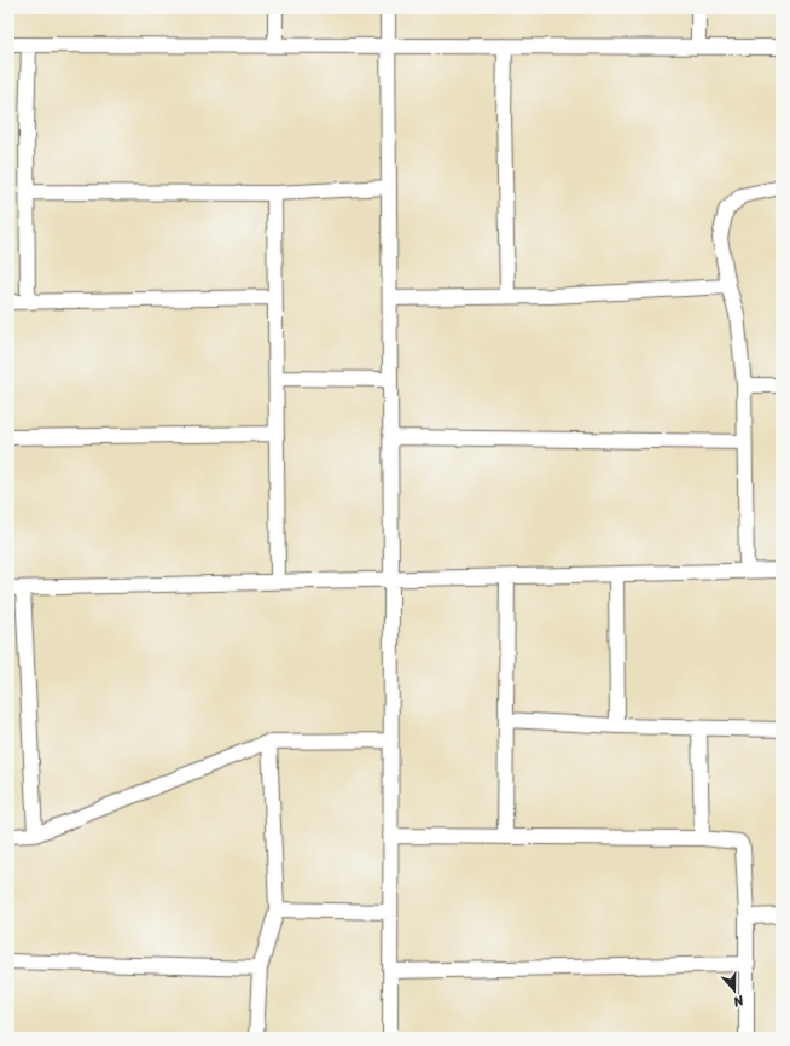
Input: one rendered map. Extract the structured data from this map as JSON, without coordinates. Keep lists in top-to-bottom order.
{
  "north": "bottom"
}
